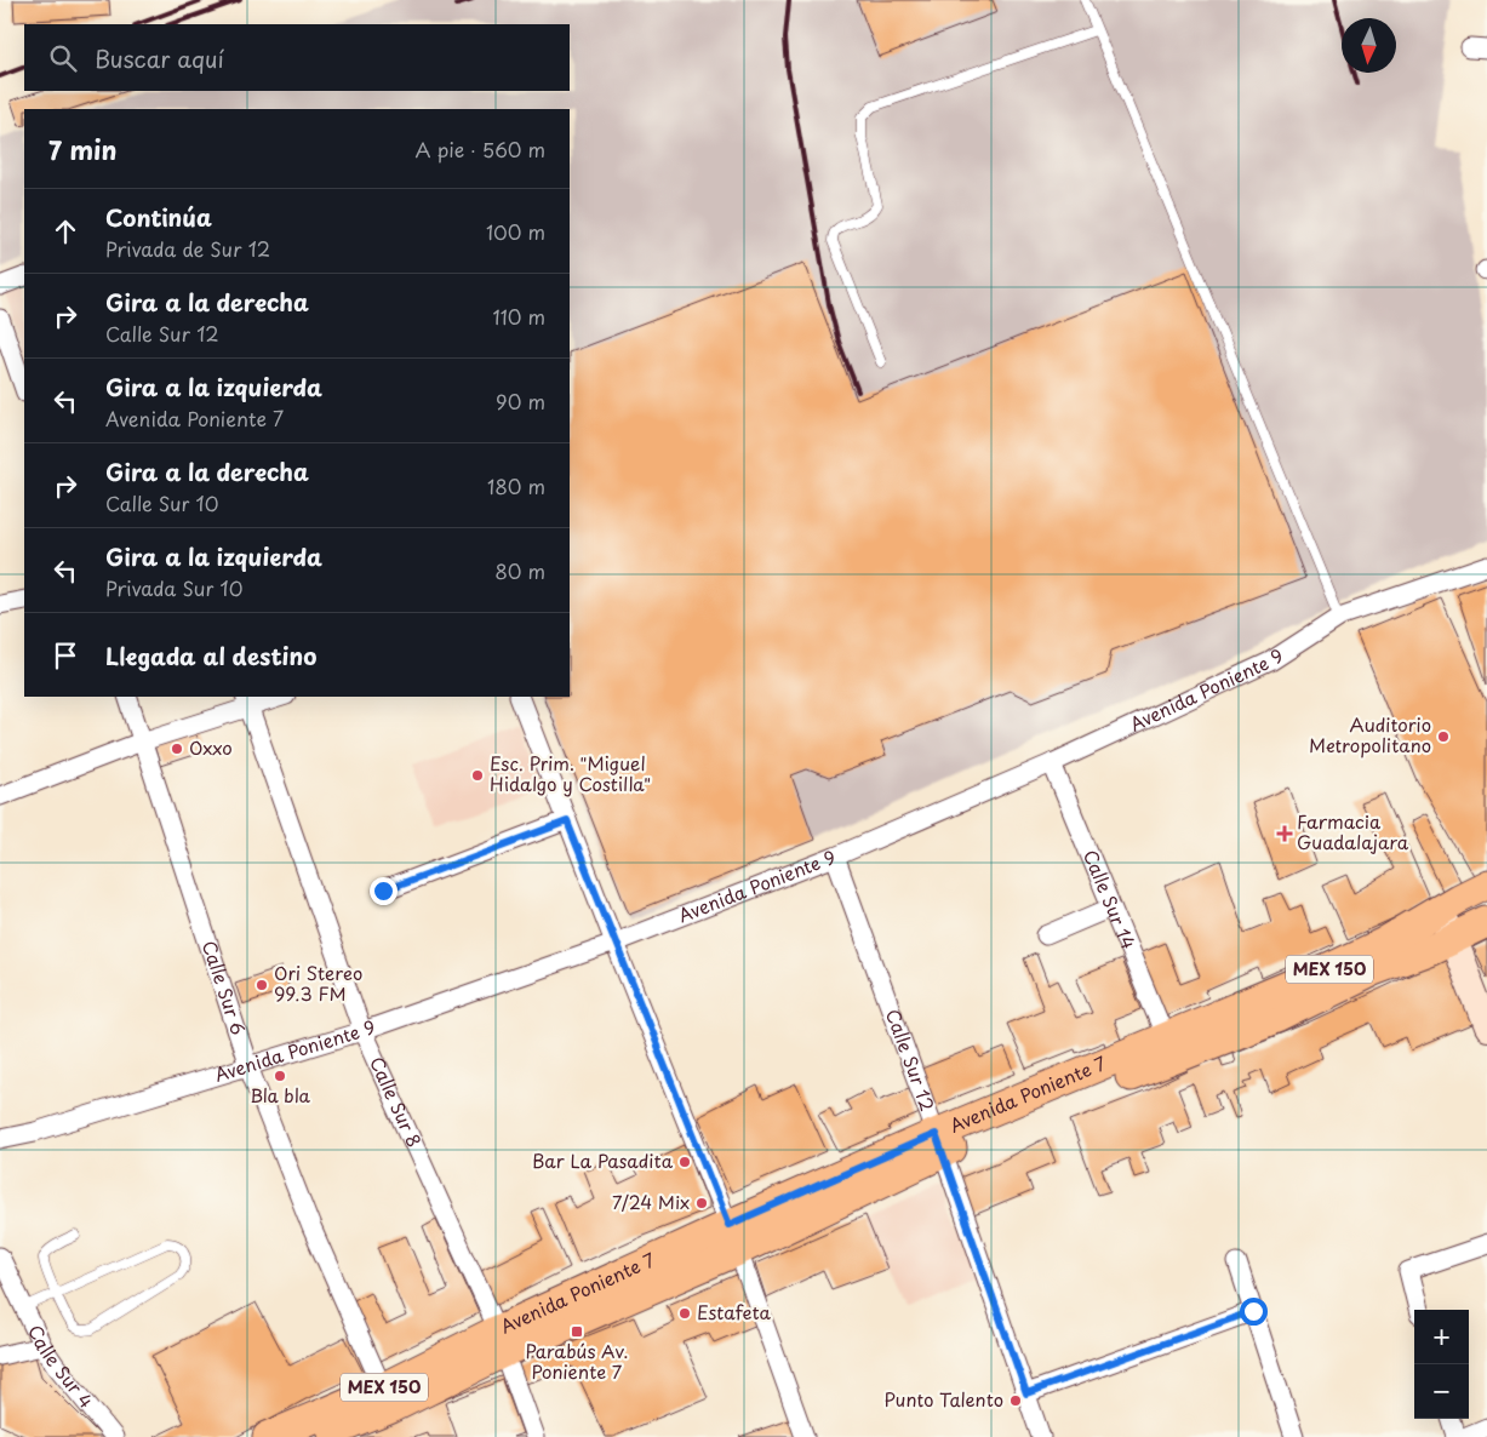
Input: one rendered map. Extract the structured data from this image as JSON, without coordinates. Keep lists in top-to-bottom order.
{
  "streets": {
    "main road": ["MEX 150", "Avenida Poniente 7"],
    "street": [
      "Avenida Poniente 9",
      "Calle Sur 14",
      "Calle Sur 6",
      "Calle Sur 12",
      "Calle Sur 8",
      "Calle Sur 4"
    ]
  },
  "crossings": [
    ["Avenida Poniente 9", "Calle Sur 14"],
    ["Avenida Poniente 9", "Calle Sur 6"],
    ["Avenida Poniente 9", "Calle Sur 12"],
    ["Avenida Poniente 9", "Calle Sur 8"],
    ["Calle Sur 14", "Avenida Poniente 7"],
    ["Calle Sur 6", "Avenida Poniente 7"],
    ["Calle Sur 12", "Avenida Poniente 7"],
    ["Avenida Poniente 7", "Calle Sur 8"]
  ],
  "places": {
    "other": [
      "Auditorio Metropolitano",
      "Oxxo",
      "Esc. Prim. \"Miguel Hidalgo y Costilla\"",
      "Ori Stereo 99.3 FM",
      "Bla bla",
      "Bar La Pasadita",
      "7/24 Mix",
      "Estafeta",
      "Punto Talento"
    ],
    "health": ["Farmacia Guadalajara"],
    "transit": ["Parabús Av. Poniente 7"]
  },
  "north": "bottom",
  "page": {
    "search": "Buscar aquí",
    "heading": ["7 min", "A pie · 560 m"],
    "list": [
      ["Continúa", "Privada de Sur 12", "100 m"],
      ["Gira a la derecha", "Calle Sur 12", "110 m"],
      ["Gira a la izquierda", "Avenida Poniente 7", "90 m"],
      ["Gira a la derecha", "Calle Sur 10", "180 m"],
      ["Gira a la izquierda", "Privada Sur 10", "80 m"],
      "Llegada al destino"
    ],
    "map_buttons": ["+", "−"]
  }
}
